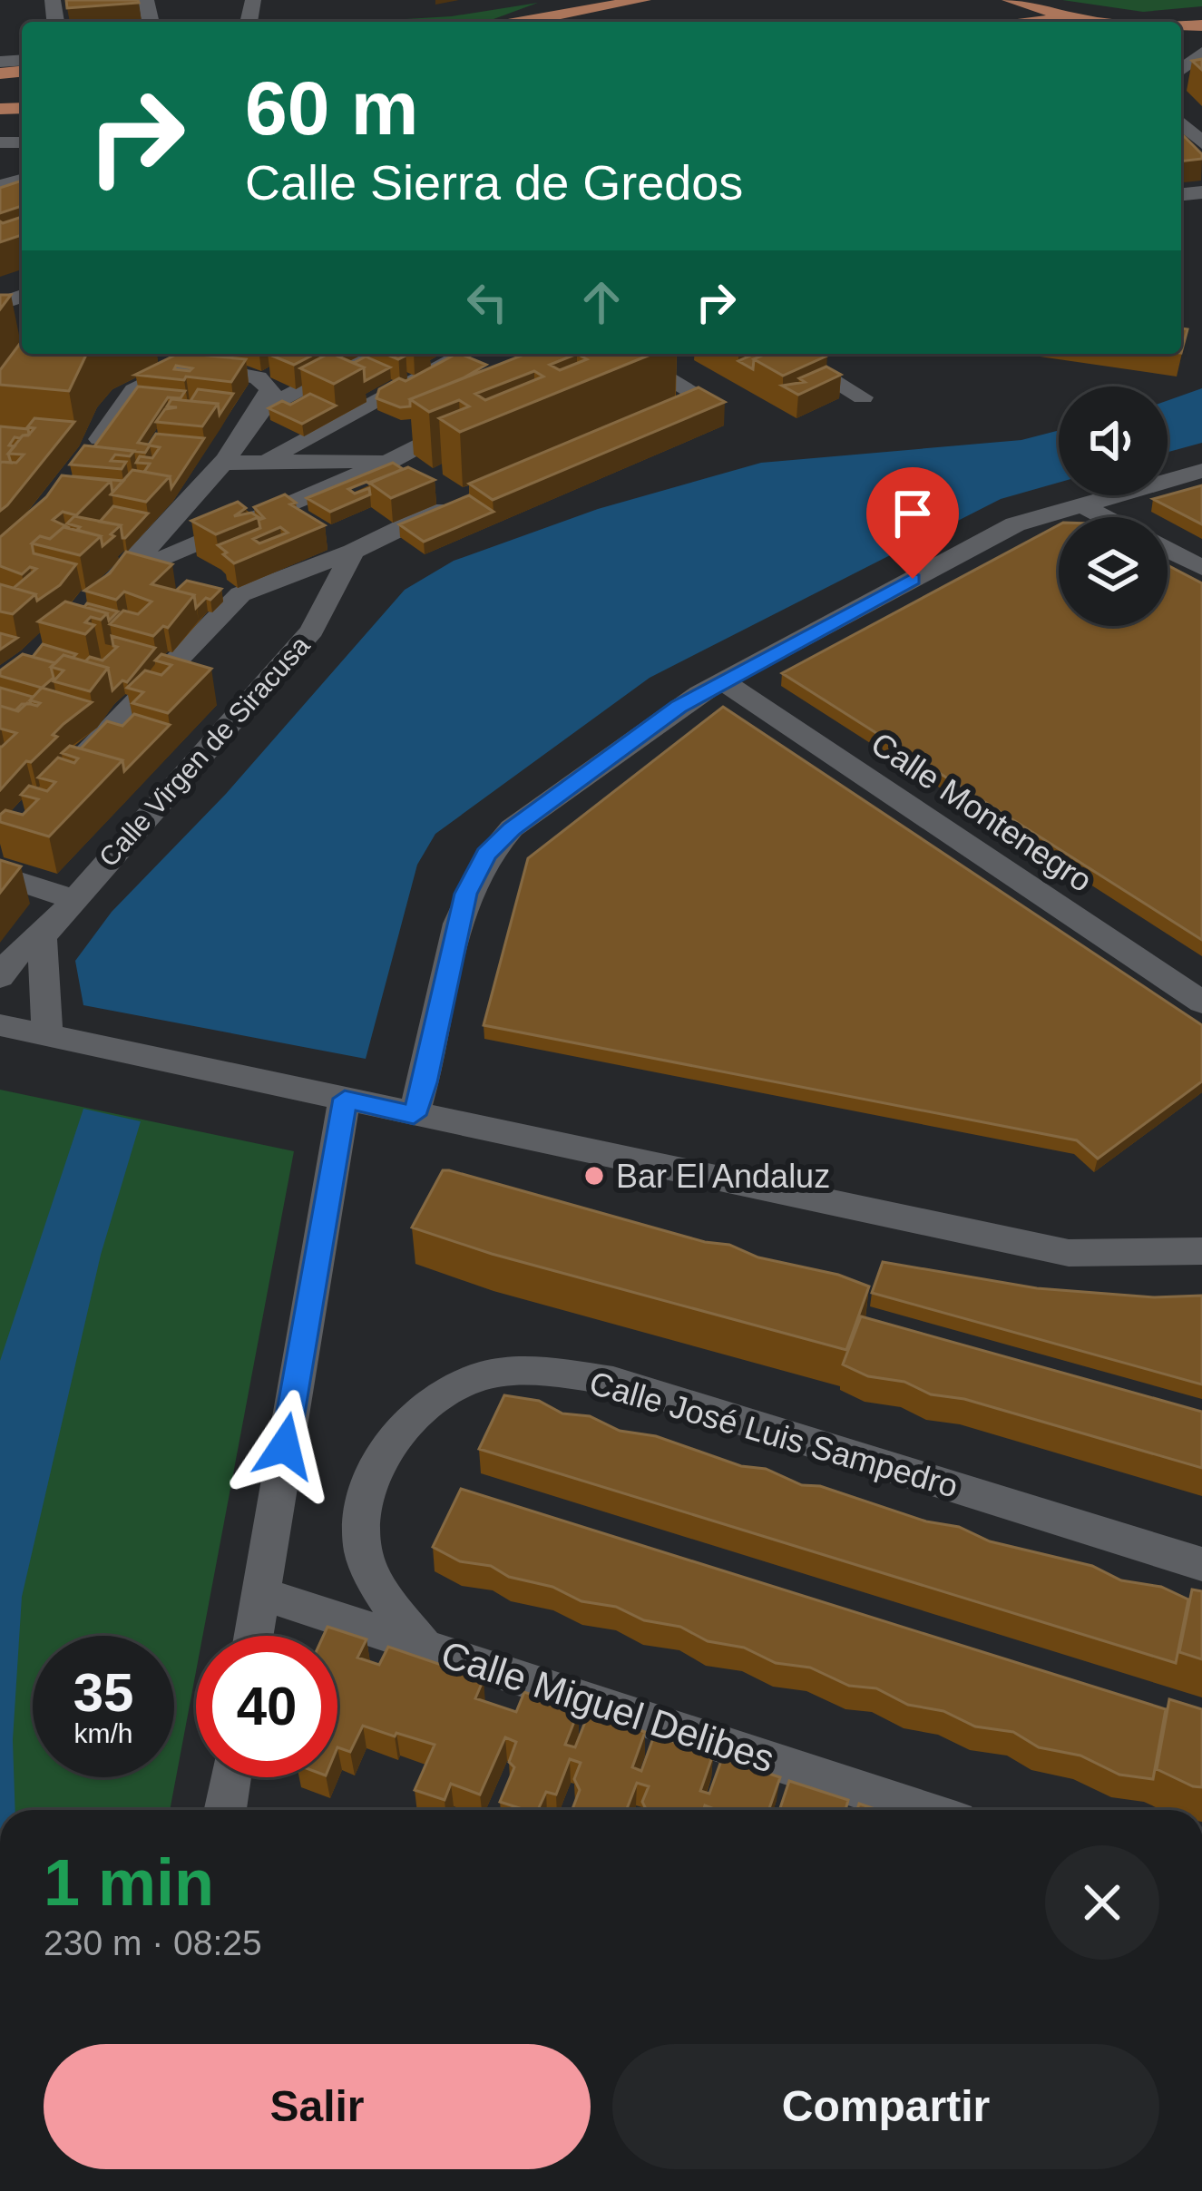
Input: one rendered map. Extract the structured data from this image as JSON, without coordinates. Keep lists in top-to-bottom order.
{
  "streets": {
    "street": [
      "Calle Virgen de Siracusa",
      "Calle Montenegro",
      "Calle José Luis Sampedro",
      "Calle Miguel Delibes"
    ]
  },
  "crossings": [
    ["Calle José Luis Sampedro", "Calle Miguel Delibes"]
  ],
  "places": ["Bar El Andaluz"],
  "page": {
    "turn": ["60 m", "Calle Sierra de Gredos"],
    "speed": "35 km/h",
    "limit": "40",
    "heading": ["1 min", "230 m · 08:25"],
    "buttons": ["Salir", "Compartir"]
  }
}
